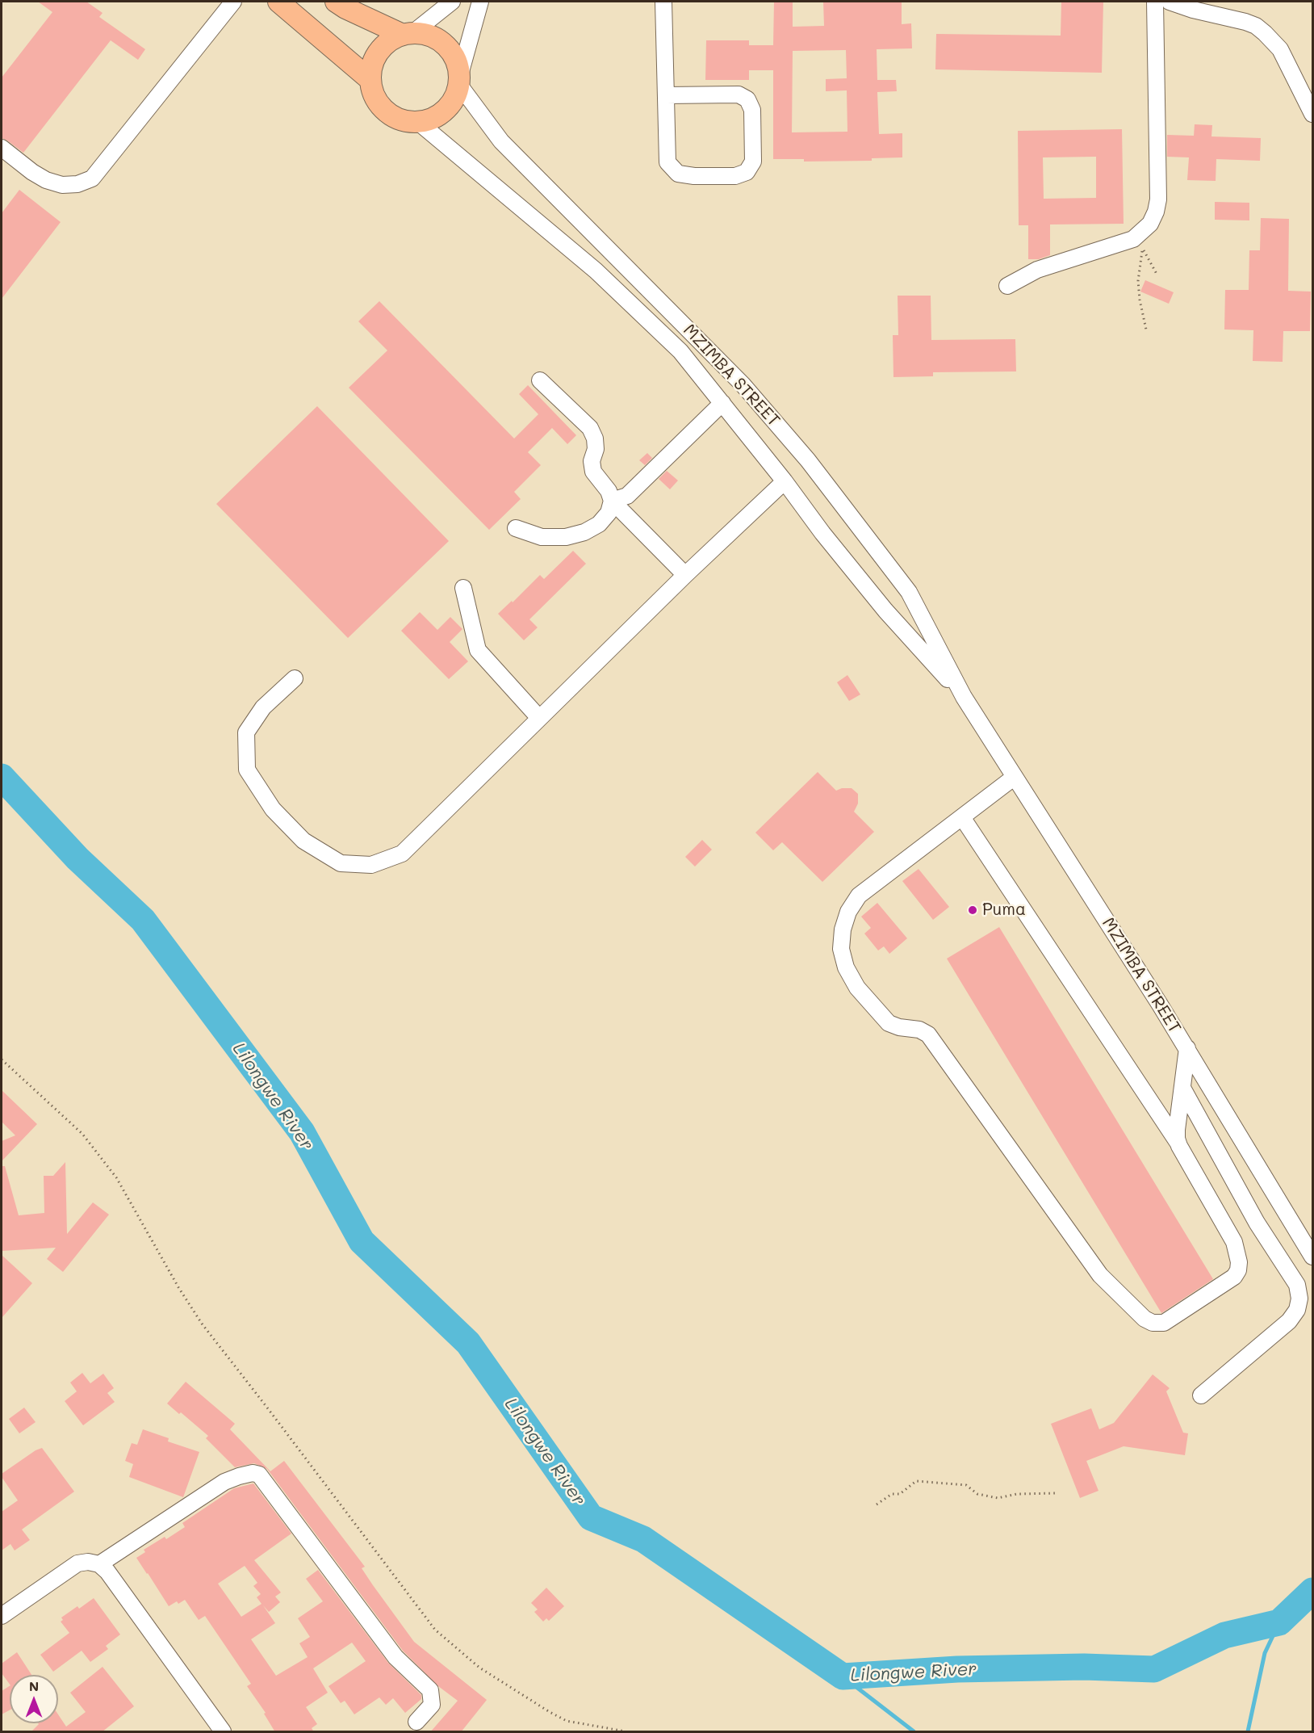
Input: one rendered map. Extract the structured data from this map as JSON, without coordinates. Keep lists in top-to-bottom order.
{
  "streets": {
    "street": ["MZIMBA STREET"]
  },
  "water": ["Lilongwe River"],
  "places": ["Puma"],
  "north": "top"
}
